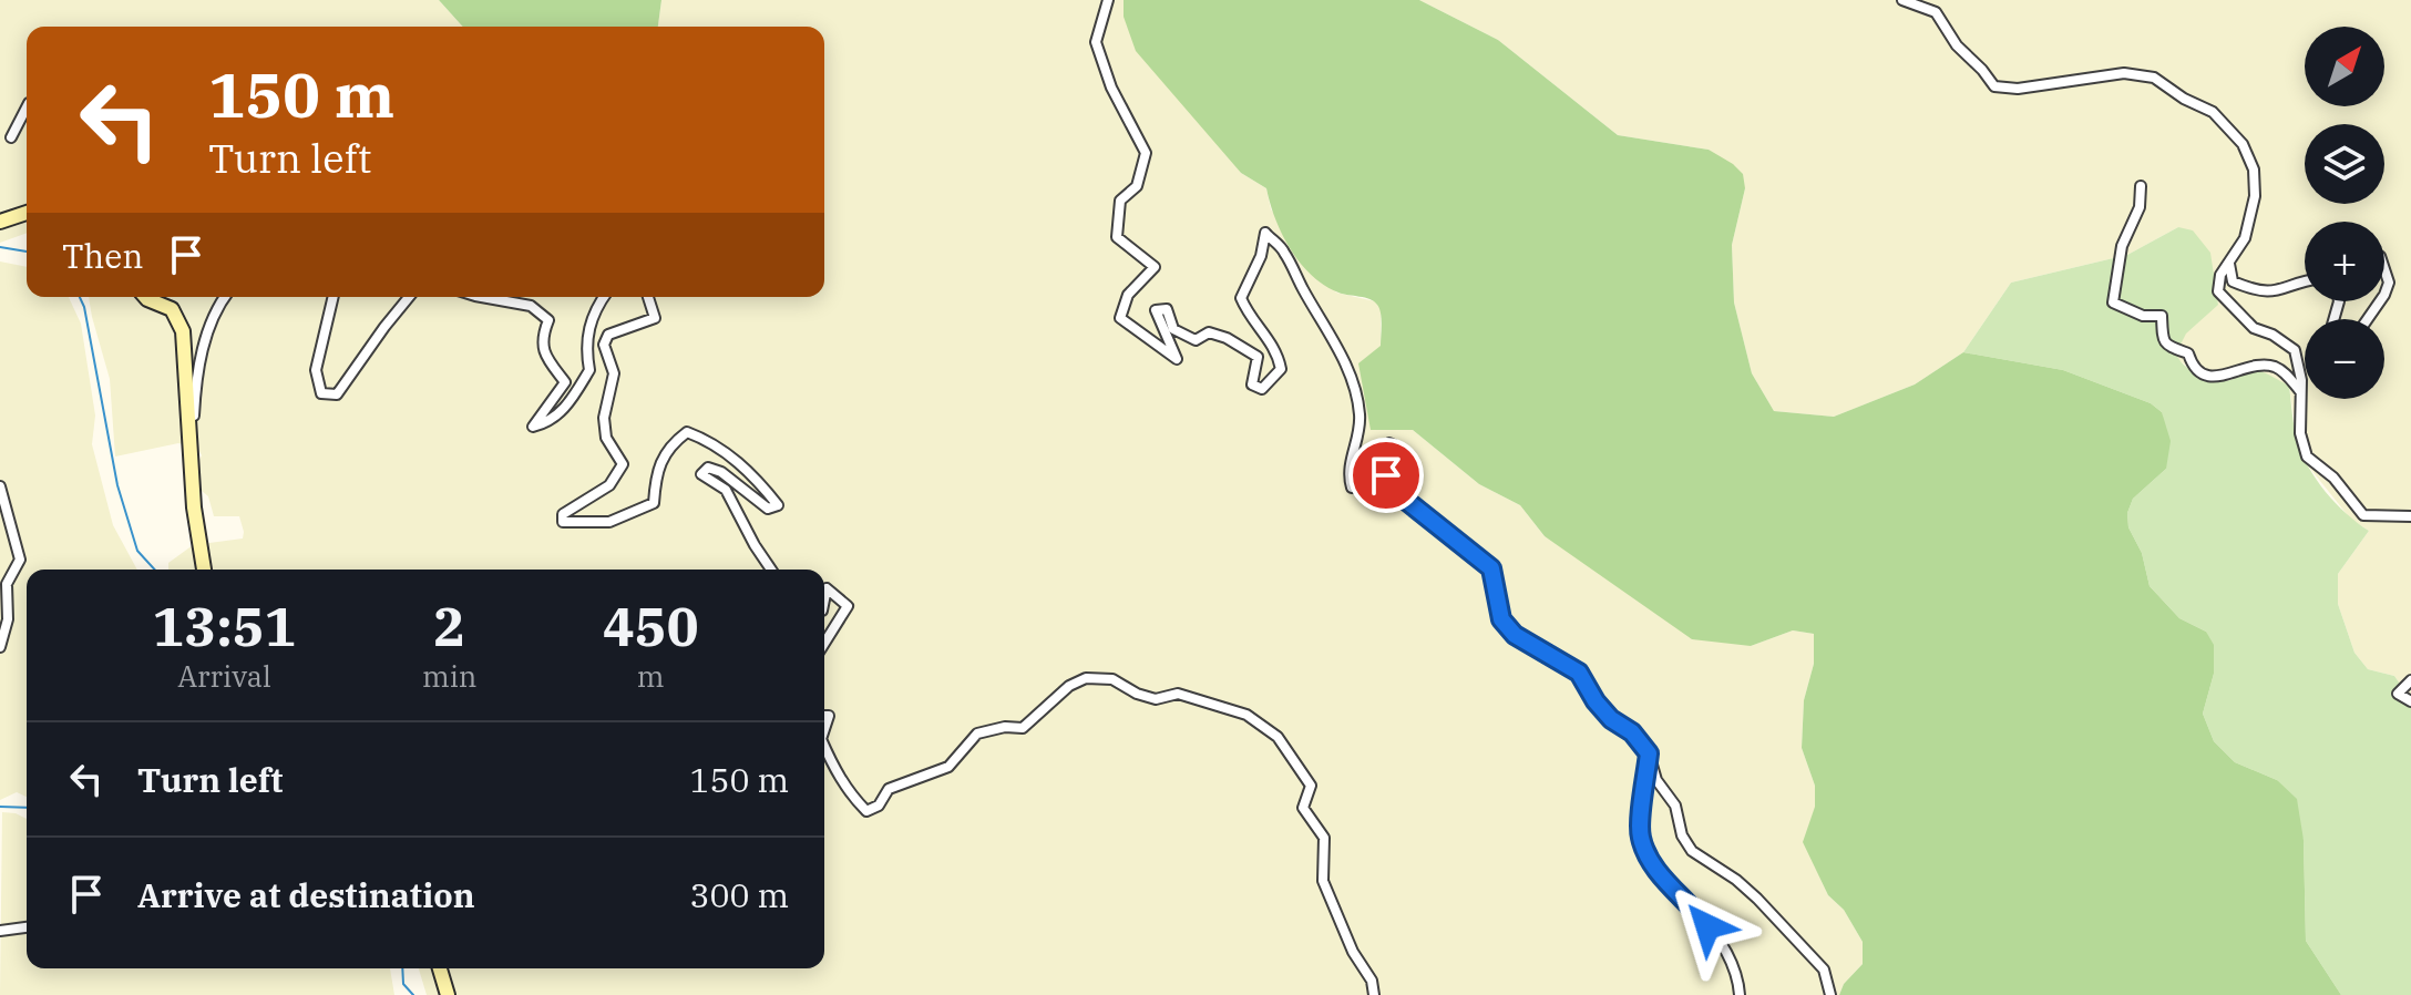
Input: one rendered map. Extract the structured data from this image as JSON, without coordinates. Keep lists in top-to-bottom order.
{
  "north": "top right",
  "page": {
    "map_buttons": ["+", "−"],
    "turn": ["150 m", "Turn left"],
    "then": "Then",
    "eta": [
      "13:51",
      "Arrival",
      "2",
      "min",
      "450",
      "m"
    ],
    "list": [
      {
        "name": "Turn left",
        "value": "150 m"
      },
      {
        "name": "Arrive at destination",
        "value": "300 m"
      }
    ]
  }
}
